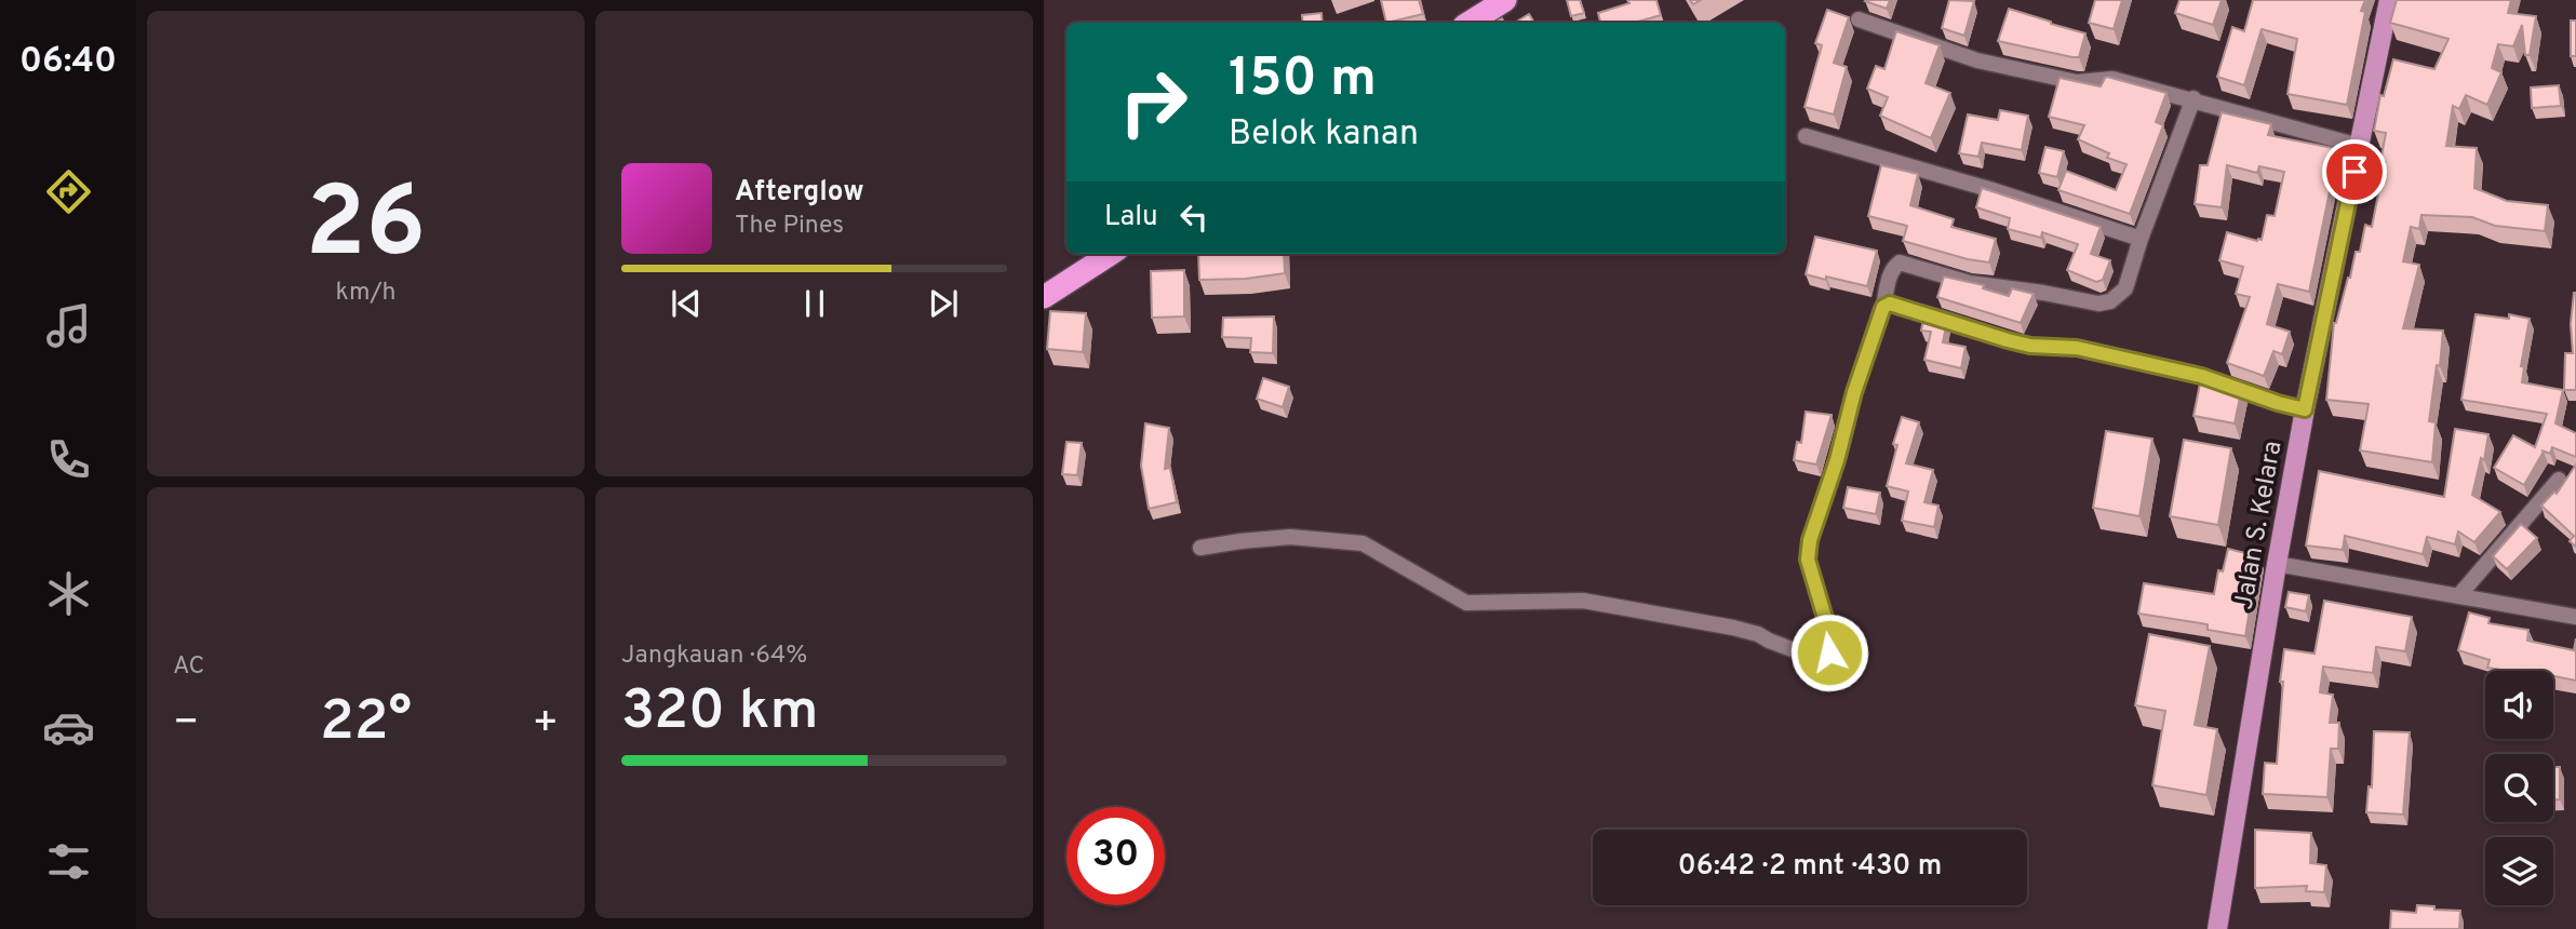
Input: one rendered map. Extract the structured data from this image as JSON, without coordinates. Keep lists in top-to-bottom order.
{
  "streets": {
    "main road": ["Jalan S. Kelara"]
  },
  "page": {
    "tabs": "06:40",
    "tile": [
      ["26", "km/h"],
      "AC",
      ["Jangkauan · 64%", "320 km"]
    ],
    "turn": ["150 m", "Belok kanan"],
    "song": ["Afterglow", "The Pines"],
    "then": "Lalu",
    "heat": ["−", "22°", "+"],
    "limit": "30",
    "trip": "06:42 · 2 mnt · 430 m"
  }
}
